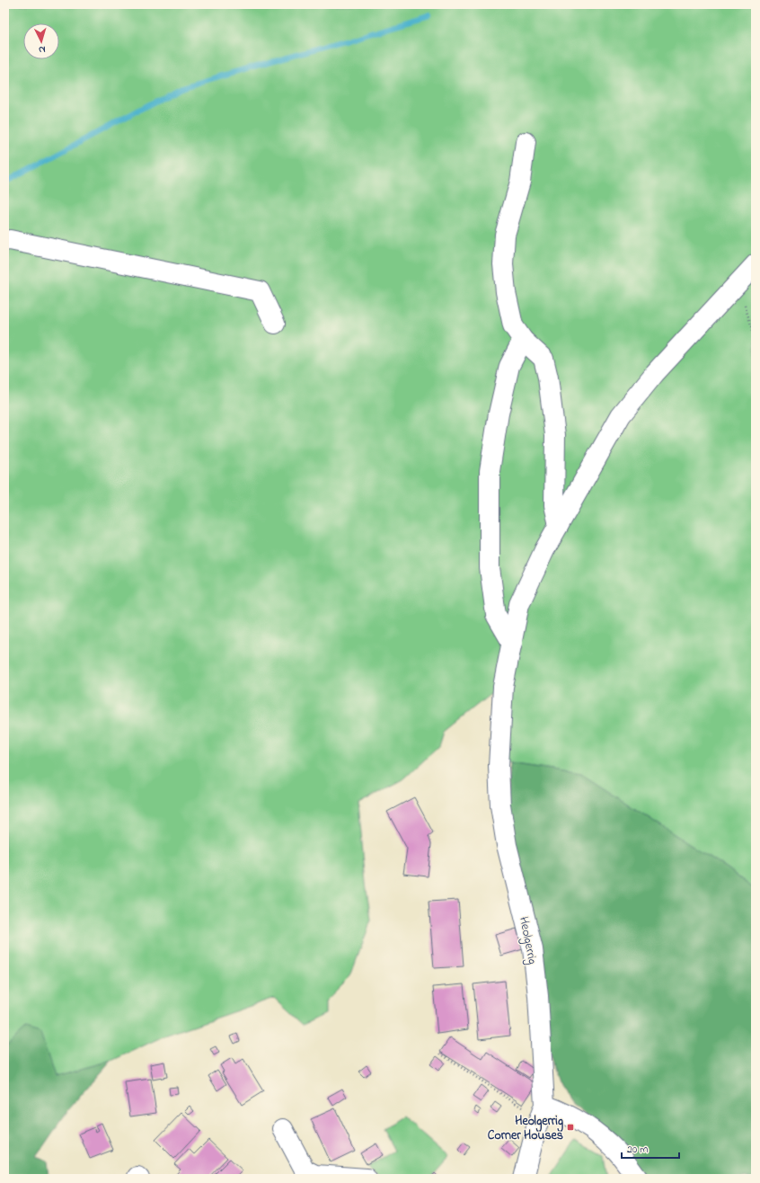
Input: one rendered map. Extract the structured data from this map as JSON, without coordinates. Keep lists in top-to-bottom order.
{
  "streets": {
    "street": ["Heolgerrig"]
  },
  "places": {
    "transit": ["Heolgerrig Corner Houses"]
  },
  "scale_bar": "20 m",
  "north": "bottom"
}
